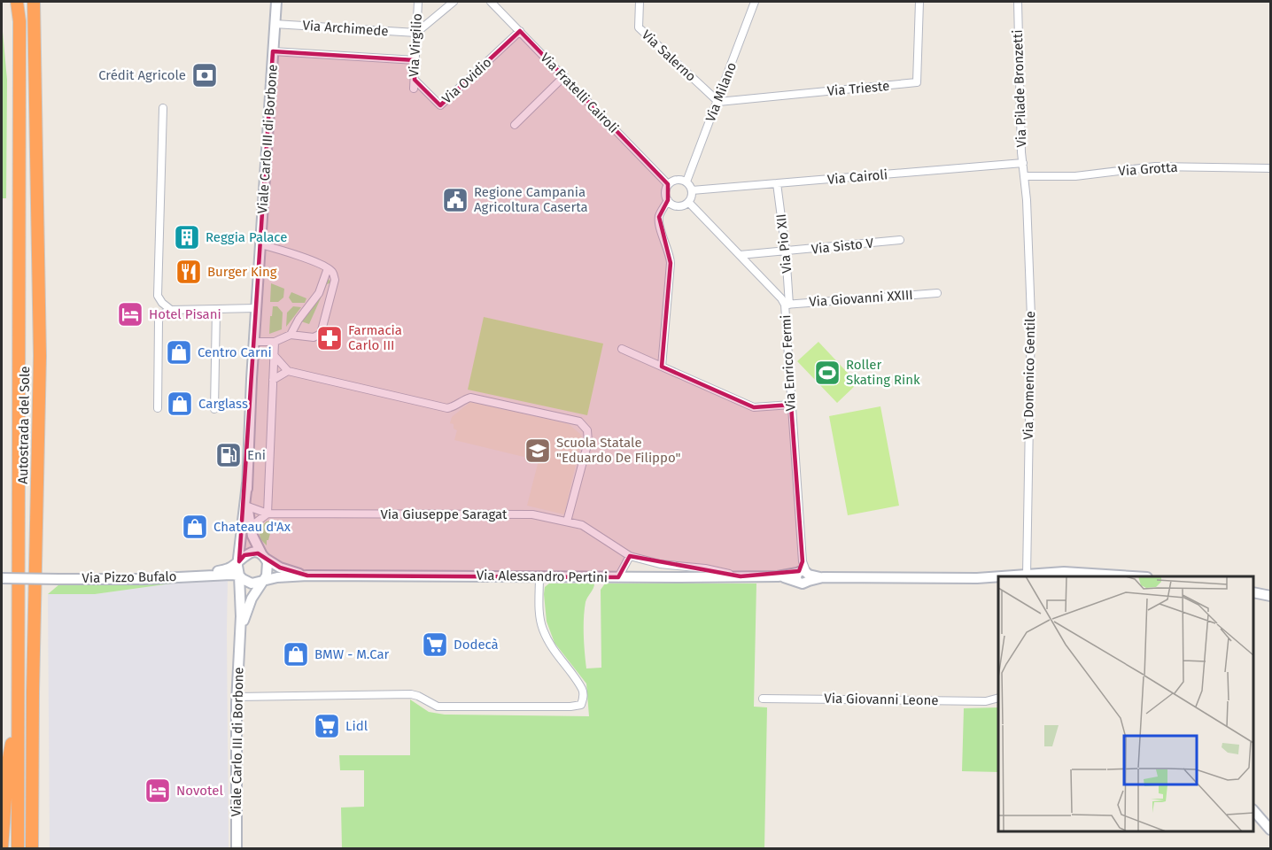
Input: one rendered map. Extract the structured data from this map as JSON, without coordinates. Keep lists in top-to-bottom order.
{
  "streets": {
    "highway": ["Autostrada del Sole"],
    "street": [
      "Via Archimede",
      "Via Virgilio",
      "Via Salerno",
      "Via Ovidio",
      "Via Trieste",
      "Via Pilade Bronzetti",
      "Via Milano",
      "Via Fratelli Cairoli",
      "Viale Carlo III di Borbone",
      "Via Grotta",
      "Via Cairoli",
      "Via Pio XII",
      "Via Sisto V",
      "Via Giovanni XXIII",
      "Via Enrico Fermi",
      "Via Domenico Gentile",
      "Via Giuseppe Saragat",
      "Via Alessandro Pertini",
      "Via Pizzo Bufalo",
      "Via Giovanni Leone"
    ]
  },
  "crossings": [
    ["Via Archimede", "Via Virgilio"],
    ["Via Archimede", "Viale Carlo III di Borbone"],
    ["Via Virgilio", "Via Ovidio"],
    ["Via Salerno", "Via Trieste"],
    ["Via Salerno", "Via Milano"],
    ["Via Ovidio", "Via Fratelli Cairoli"],
    ["Via Trieste", "Via Milano"],
    ["Via Pilade Bronzetti", "Via Grotta"],
    ["Via Pilade Bronzetti", "Via Cairoli"],
    ["Via Pilade Bronzetti", "Via Domenico Gentile"],
    ["Via Milano", "Via Fratelli Cairoli"],
    ["Via Milano", "Via Cairoli"],
    ["Via Milano", "Via Enrico Fermi"],
    ["Via Fratelli Cairoli", "Via Cairoli"],
    ["Via Fratelli Cairoli", "Via Enrico Fermi"],
    ["Viale Carlo III di Borbone", "Via Giuseppe Saragat"],
    ["Viale Carlo III di Borbone", "Via Alessandro Pertini"],
    ["Viale Carlo III di Borbone", "Via Pizzo Bufalo"],
    ["Via Grotta", "Via Domenico Gentile"],
    ["Via Cairoli", "Via Pio XII"],
    ["Via Cairoli", "Via Enrico Fermi"],
    ["Via Pio XII", "Via Sisto V"],
    ["Via Pio XII", "Via Giovanni XXIII"],
    ["Via Pio XII", "Via Enrico Fermi"],
    ["Via Sisto V", "Via Enrico Fermi"],
    ["Via Giovanni XXIII", "Via Enrico Fermi"],
    ["Via Enrico Fermi", "Via Alessandro Pertini"],
    ["Via Domenico Gentile", "Via Alessandro Pertini"],
    ["Via Giuseppe Saragat", "Via Alessandro Pertini"],
    ["Via Alessandro Pertini", "Via Pizzo Bufalo"]
  ],
  "places": {
    "bank": ["Crédit Agricole"],
    "public building": ["Regione Campania Agricoltura Caserta"],
    "building": ["Reggia Palace"],
    "restaurant": ["Burger King"],
    "hotel": ["Hotel Pisani", "Novotel"],
    "pharmacy": ["Farmacia Carlo III"],
    "shop": [
      "Centro Carni",
      "Carglass",
      "Chateau d'Ax",
      "BMW - M.Car"
    ],
    "sports": ["Roller Skating Rink"],
    "school or university": ["Scuola Statale \"Eduardo De Filippo\""],
    "fuel station": ["Eni"],
    "supermarket": ["Dodecà", "Lidl"]
  }
}
